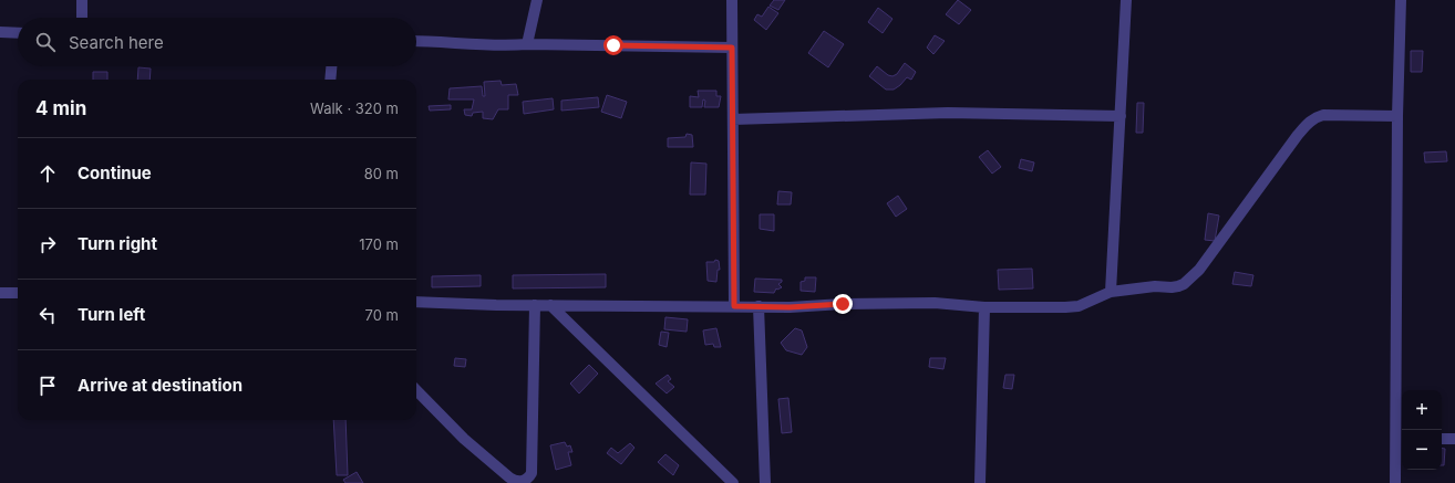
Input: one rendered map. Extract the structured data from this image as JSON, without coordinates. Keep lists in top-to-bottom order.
{
  "page": {
    "search": "Search here",
    "heading": ["4 min", "Walk · 320 m"],
    "list": [
      ["Continue", "80 m"],
      ["Turn right", "170 m"],
      ["Turn left", "70 m"],
      "Arrive at destination"
    ],
    "map_buttons": ["+", "−"]
  }
}
